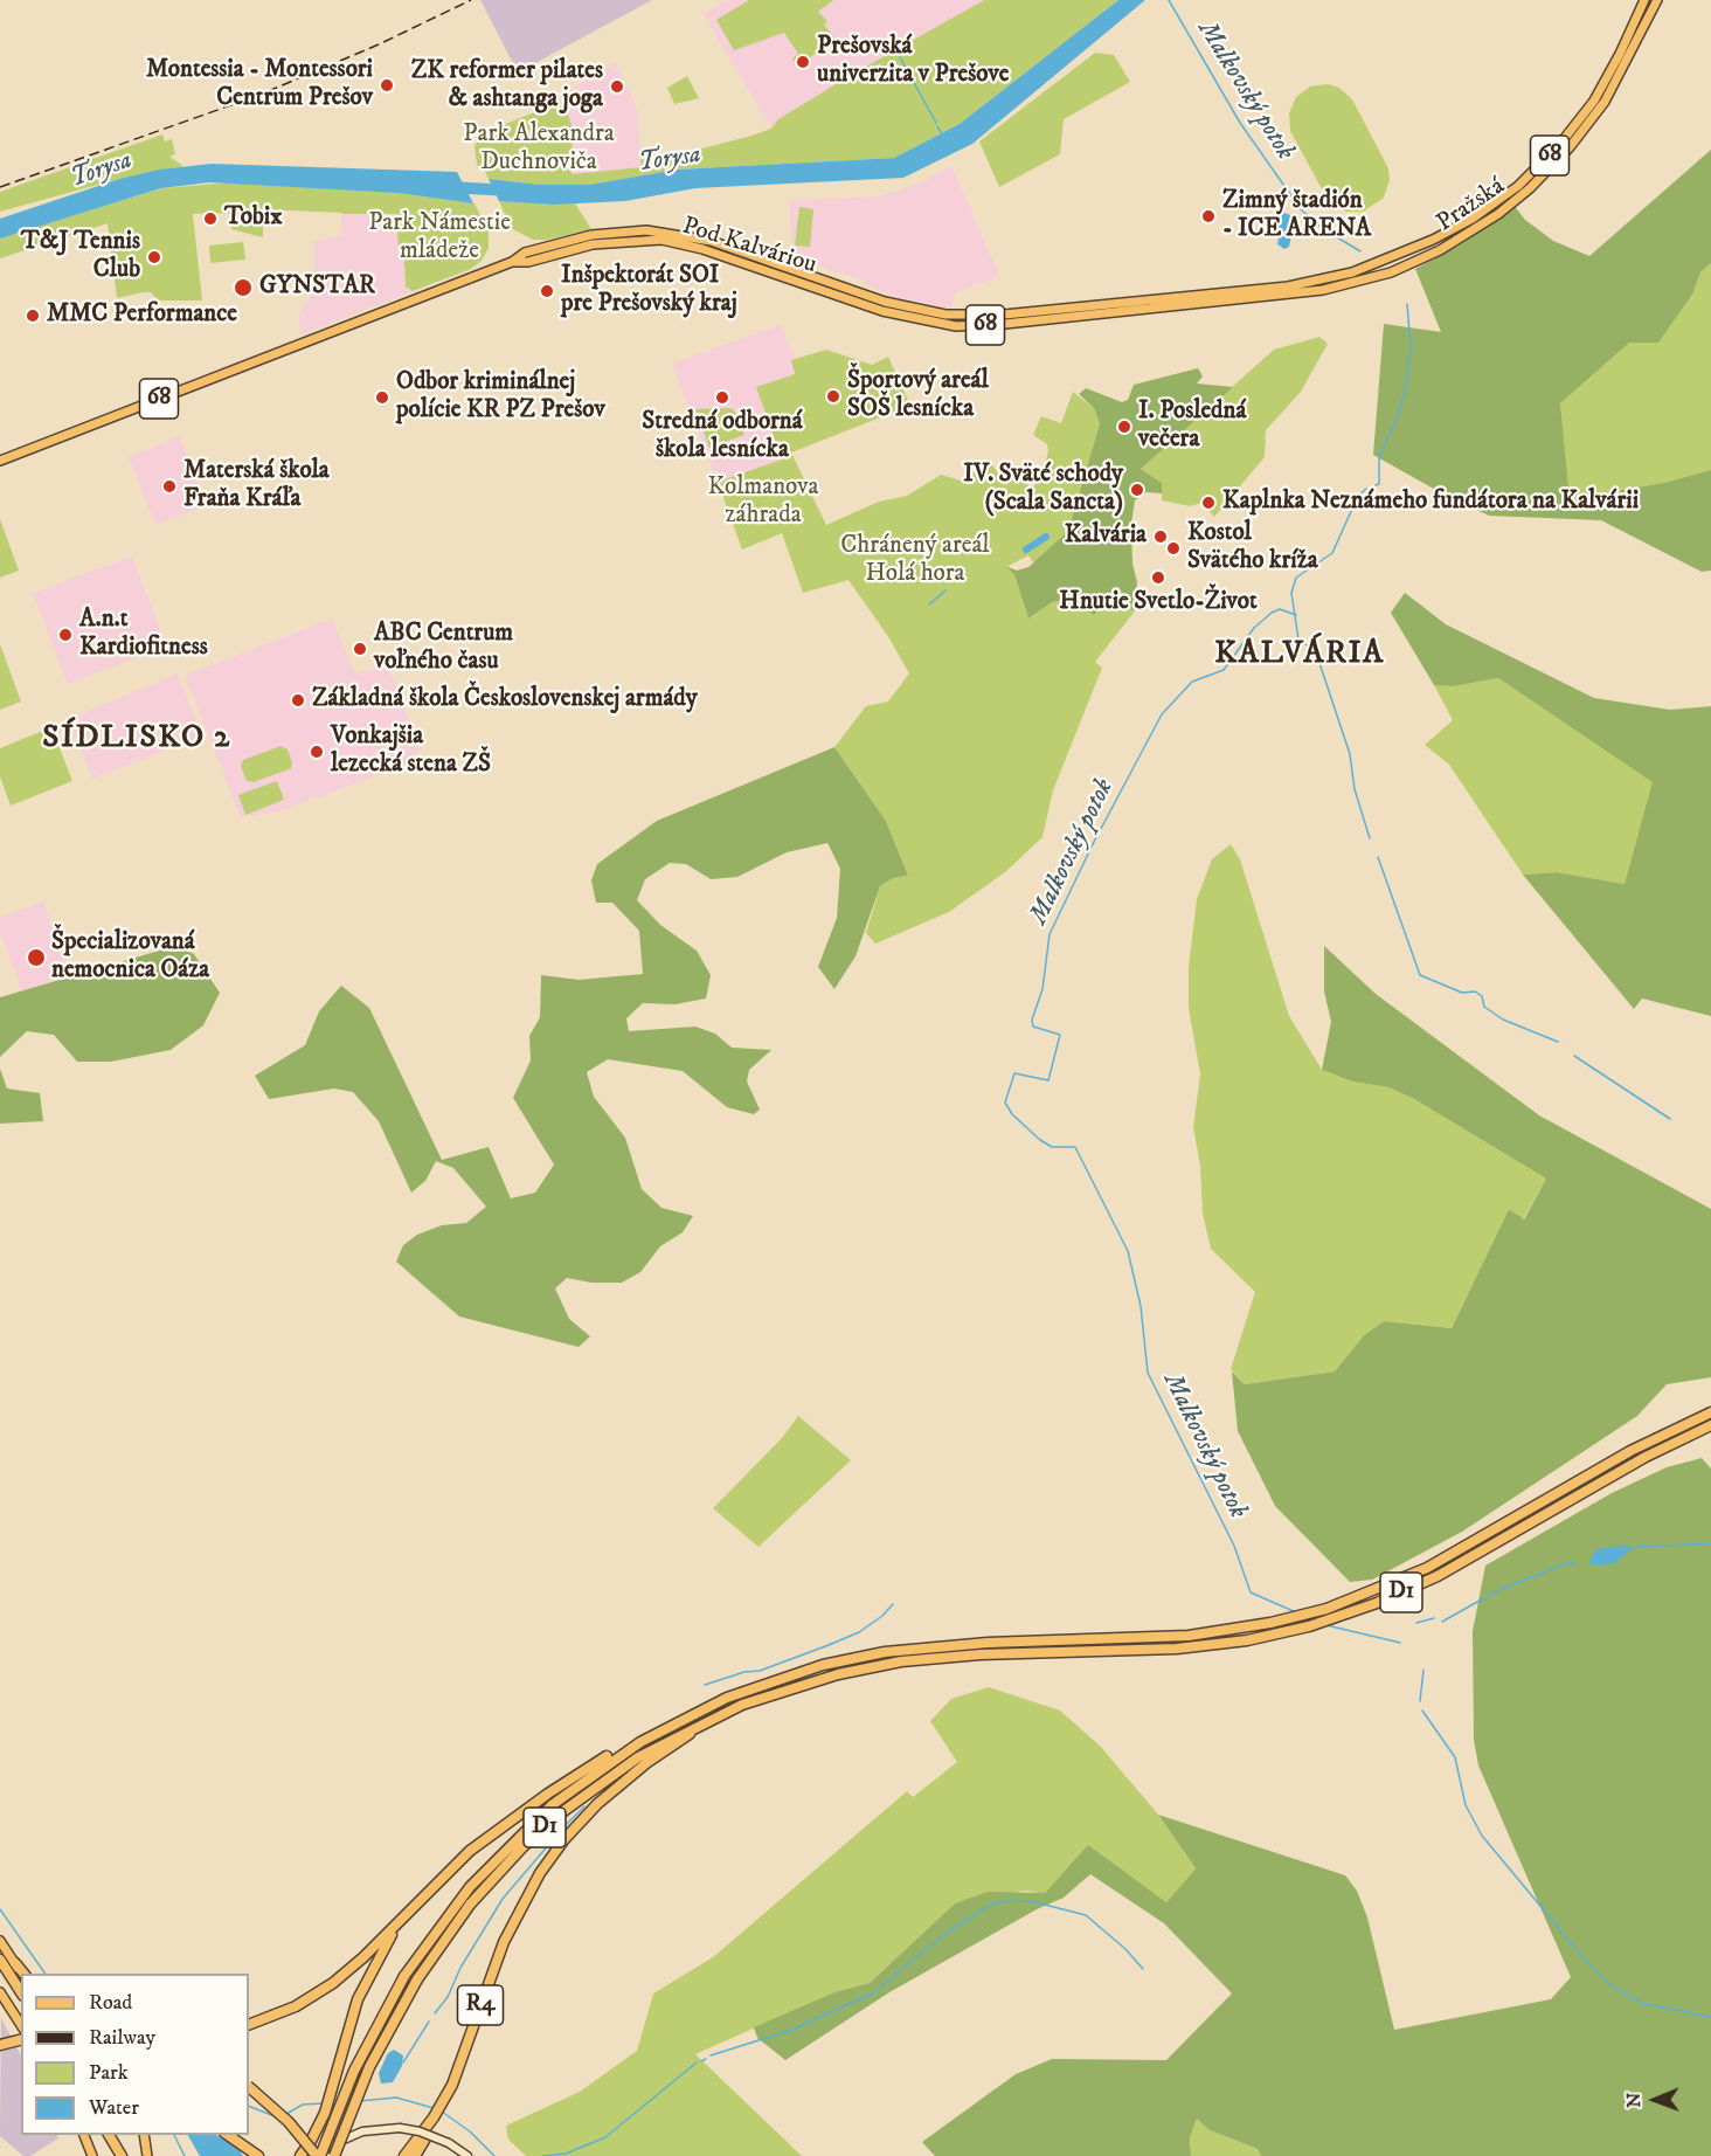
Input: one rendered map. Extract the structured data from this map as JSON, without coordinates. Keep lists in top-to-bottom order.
{
  "streets": {
    "highway": ["D1", "R4"],
    "main road": ["68", "Pražská", "Pod Kalváriou"]
  },
  "crossings": [
    ["68", "Pod Kalváriou"],
    ["Pražská", "Pod Kalváriou"],
    ["D1", "R4"]
  ],
  "districts": ["KALVÁRIA", "SÍDLISKO 2"],
  "water": ["Malkovský potok", "Torysa"],
  "parks": [
    "Park Alexandra Duchnoviča",
    "Park Námestie mládeže",
    "Kolmanova záhrada",
    "Chránený areál Holá hora"
  ],
  "places": [
    "Prešovská univerzita v Prešove",
    "Montessia - Montessori Centrum Prešov",
    "ZK reformer pilates & ashtanga joga",
    "Zimný štadión - ICE ARENA",
    "Tobix",
    "T&J Tennis Club",
    "GYNSTAR",
    "Inšpektorát SOI pre Prešovský kraj",
    "MMC Performance",
    "Športový areál SOŠ lesnícka",
    "Odbor kriminálnej polície KR PZ Prešov",
    "Stredná odborná škola lesnícka",
    "I. Posledná večera",
    "Materská škola Fraňa Kráľa",
    "IV. Sväté schody (Scala Sancta)",
    "Kaplnka Neznámeho fundátora na Kalvárii",
    "Kalvária",
    "Kostol Svätého kríža",
    "Hnutie Svetlo-Život",
    "A.n.t Kardiofitness",
    "ABC Centrum voľného času",
    "Základná škola Československej armády",
    "Vonkajšia lezecká stena ZŠ",
    "Špecializovaná nemocnica Oáza"
  ],
  "legend": [
    "Road",
    "Railway",
    "Park",
    "Water"
  ],
  "north": "left"
}
